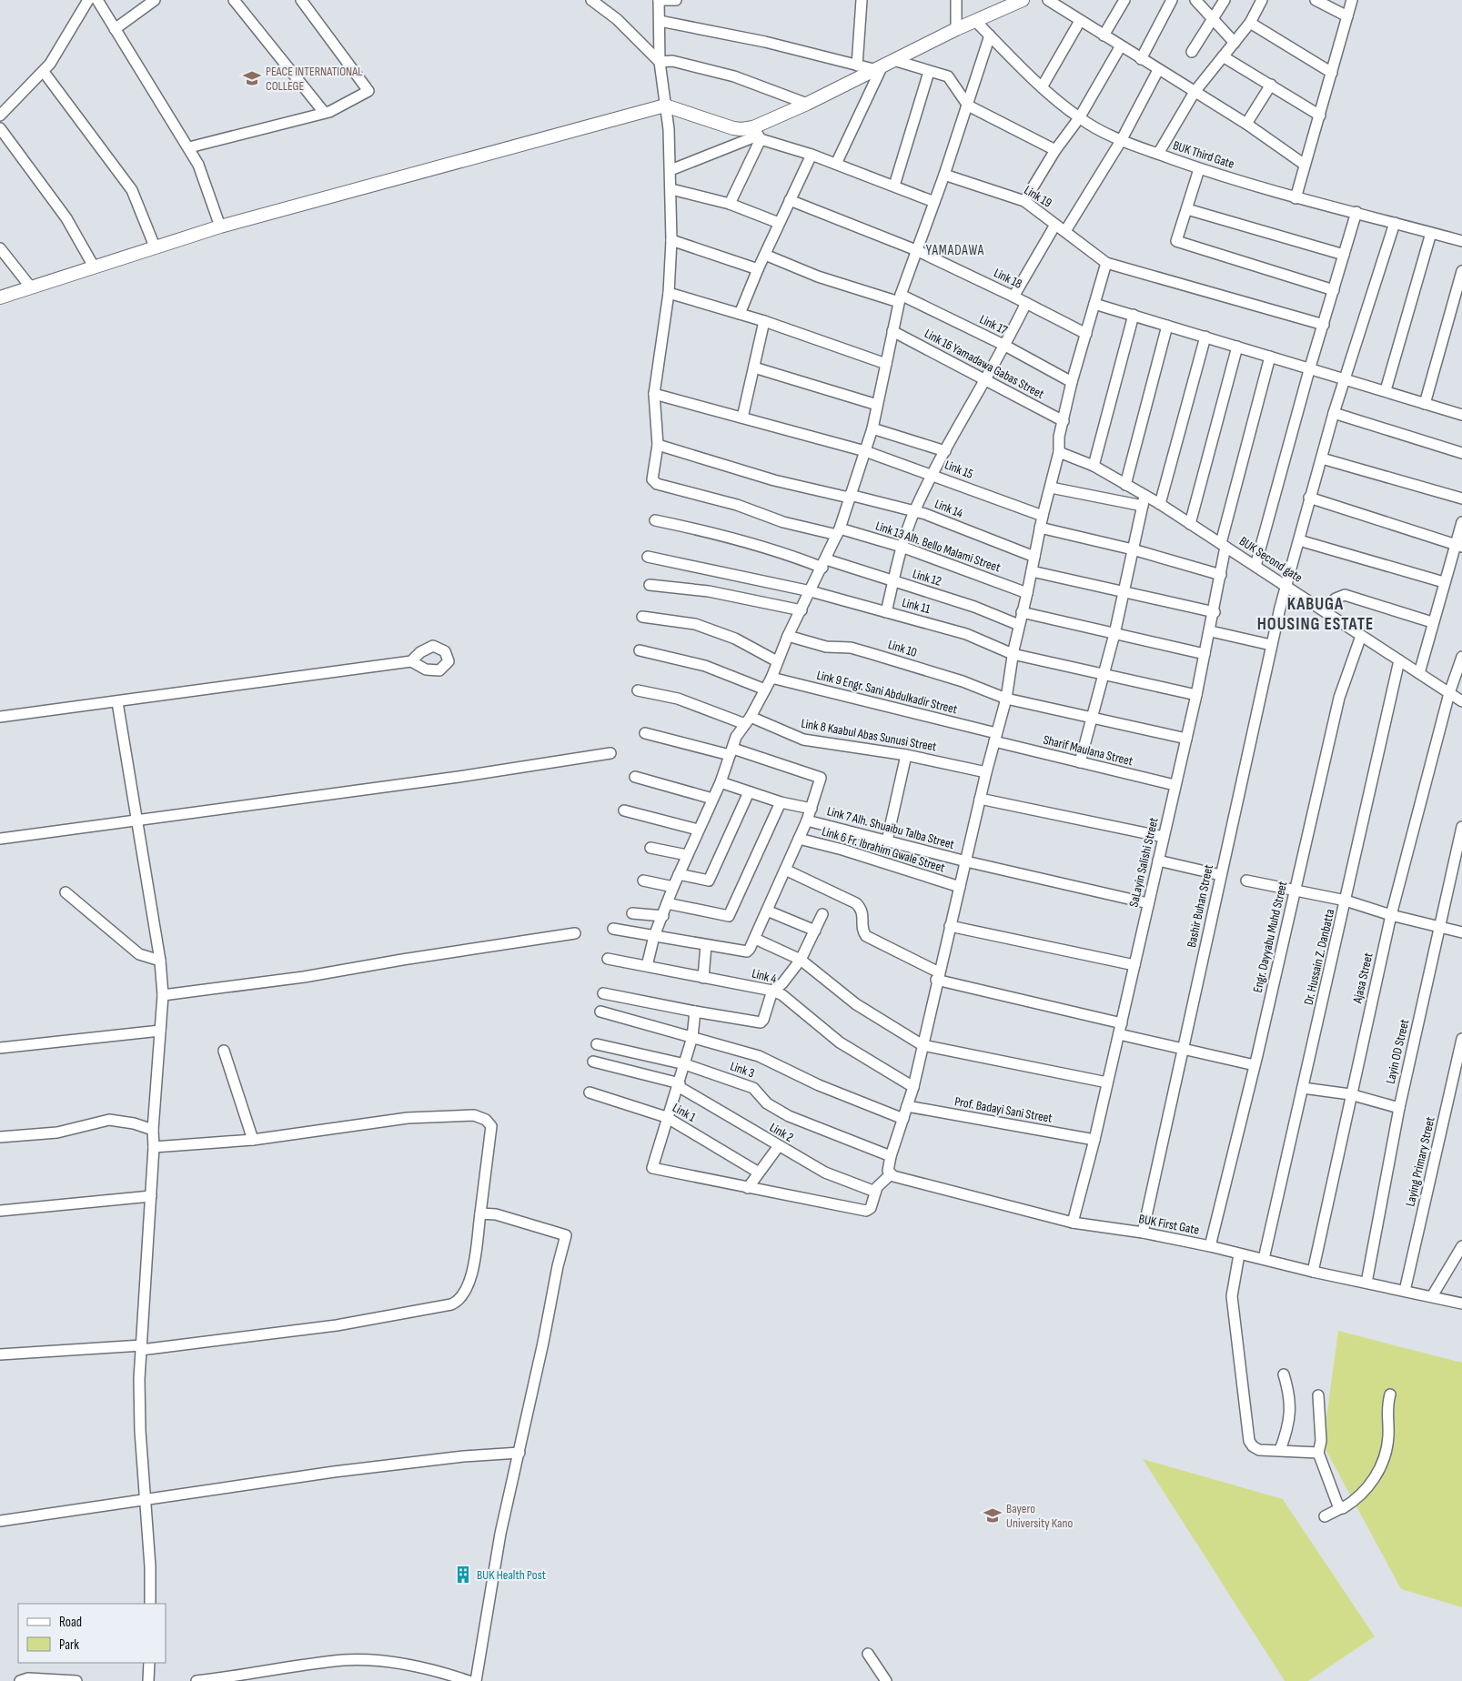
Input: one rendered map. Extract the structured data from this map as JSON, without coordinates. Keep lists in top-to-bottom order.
{
  "streets": {
    "street": [
      "BUK Third Gate",
      "Link 19",
      "Link 18",
      "Link 17",
      "Link 16 Yamadawa Gabas Street",
      "Link 15",
      "Link 14",
      "Link 13 Alh. Bello Malami Street",
      "BUK Second gate",
      "Link 12",
      "Link 11",
      "Link 10",
      "Link 9 Engr. Sani Abdulkadir Street",
      "Link 8 Kaabul Abas Sunusi Street",
      "Sharif Maulana Street",
      "Link 7 Alh. Shuaibu Talba Street",
      "Link 6 Fr. Ibrahim Gwale Street",
      "SaLayin Salishi Street",
      "Bashir Buhan Street",
      "Engr. Dayyabu Muhd Street",
      "Dr. Hussain Z. Danbatta",
      "Link 4",
      "Ajasa Street",
      "Layin OD Street",
      "Link 3",
      "Prof. Badayi Sani Street",
      "Link 1",
      "Link 2",
      "Laying Primary Street",
      "BUK First Gate"
    ]
  },
  "crossings": [
    ["BUK Third Gate", "Bashir Buhan Street"],
    ["Link 14", "Link 13 Alh. Bello Malami Street"],
    ["BUK Second gate", "SaLayin Salishi Street"],
    ["BUK Second gate", "Bashir Buhan Street"],
    ["BUK Second gate", "Engr. Dayyabu Muhd Street"],
    ["BUK Second gate", "Dr. Hussain Z. Danbatta"],
    ["BUK Second gate", "Ajasa Street"],
    ["Link 11", "SaLayin Salishi Street"],
    ["Link 10", "SaLayin Salishi Street"],
    ["Link 9 Engr. Sani Abdulkadir Street", "Sharif Maulana Street"],
    ["Sharif Maulana Street", "SaLayin Salishi Street"],
    ["SaLayin Salishi Street", "Prof. Badayi Sani Street"],
    ["SaLayin Salishi Street", "BUK First Gate"],
    ["Bashir Buhan Street", "BUK First Gate"],
    ["Engr. Dayyabu Muhd Street", "BUK First Gate"],
    ["Dr. Hussain Z. Danbatta", "BUK First Gate"],
    ["Ajasa Street", "BUK First Gate"],
    ["Layin OD Street", "BUK First Gate"],
    ["Laying Primary Street", "BUK First Gate"]
  ],
  "districts": ["YAMADAWA", "KABUGA HOUSING ESTATE"],
  "places": {
    "school or university": ["PEACE INTERNATIONAL COLLEGE", "Bayero University Kano"],
    "building": ["BUK Health Post"]
  },
  "legend": ["Road", "Park"]
}
